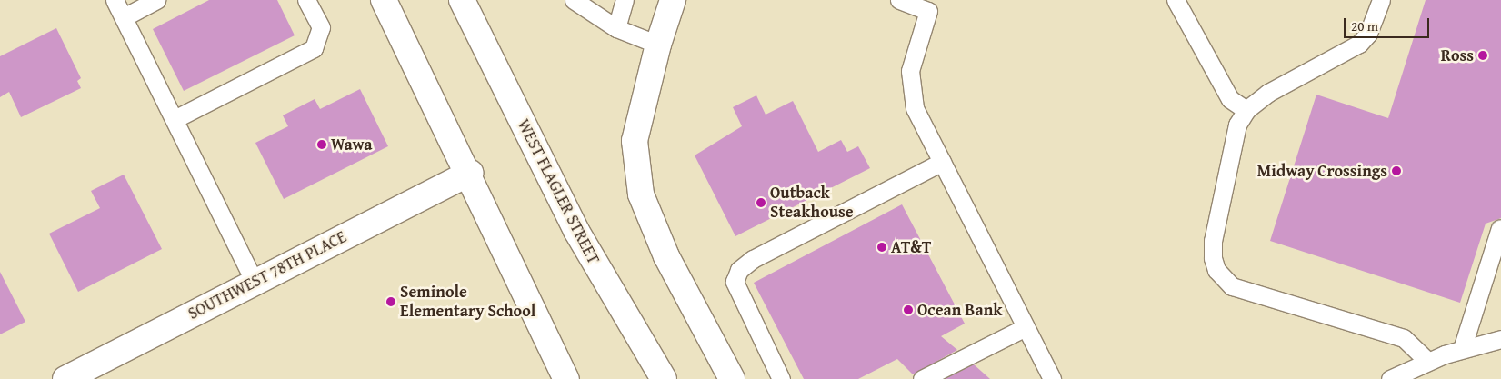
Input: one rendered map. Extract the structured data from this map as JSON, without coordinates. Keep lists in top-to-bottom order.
{
  "streets": {
    "main road": ["WEST FLAGLER STREET", "SOUTHWEST 78TH PLACE"]
  },
  "places": [
    "Ross",
    "Wawa",
    "Midway Crossings",
    "Outback Steakhouse",
    "AT&T",
    "Seminole Elementary School",
    "Ocean Bank"
  ],
  "scale_bar": "20 m"
}
